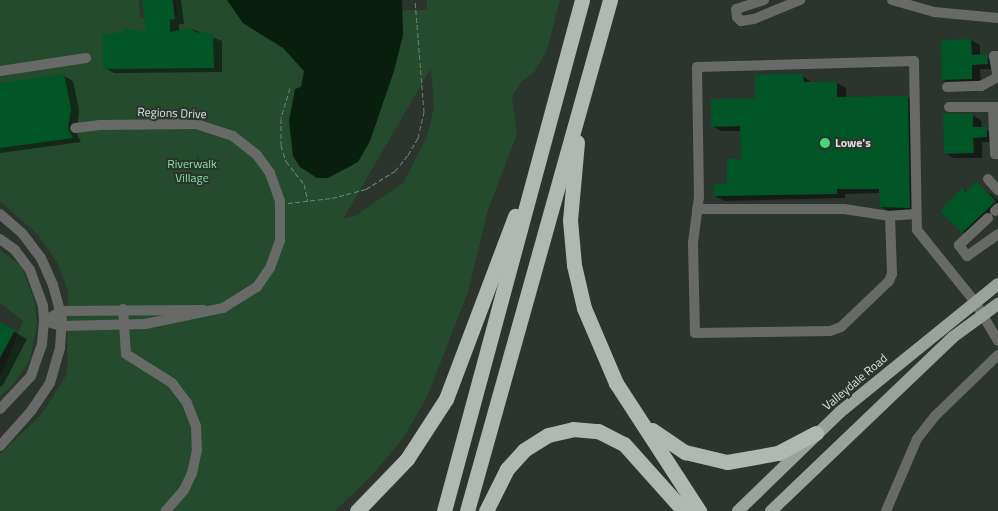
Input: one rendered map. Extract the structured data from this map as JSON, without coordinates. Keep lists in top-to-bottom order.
{
  "streets": {
    "main road": ["Valleydale Road"],
    "street": ["Regions Drive"]
  },
  "parks": ["Riverwalk Village"],
  "places": ["Lowe's"]
}
